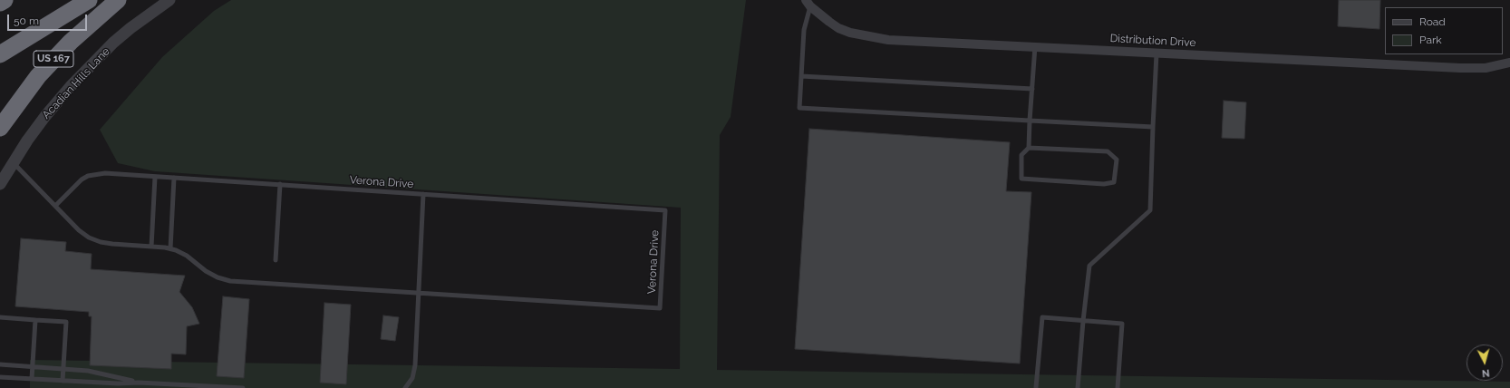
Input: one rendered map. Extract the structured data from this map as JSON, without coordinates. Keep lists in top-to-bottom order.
{
  "streets": {
    "highway": ["US 167"],
    "street": ["Distribution Drive", "Acadian Hills Lane"],
    "lane": ["Verona Drive"]
  },
  "crossings": [
    ["Acadian Hills Lane", "Verona Drive"]
  ],
  "legend": ["Road", "Park"],
  "scale_bar": "50 m",
  "north": "bottom"
}
